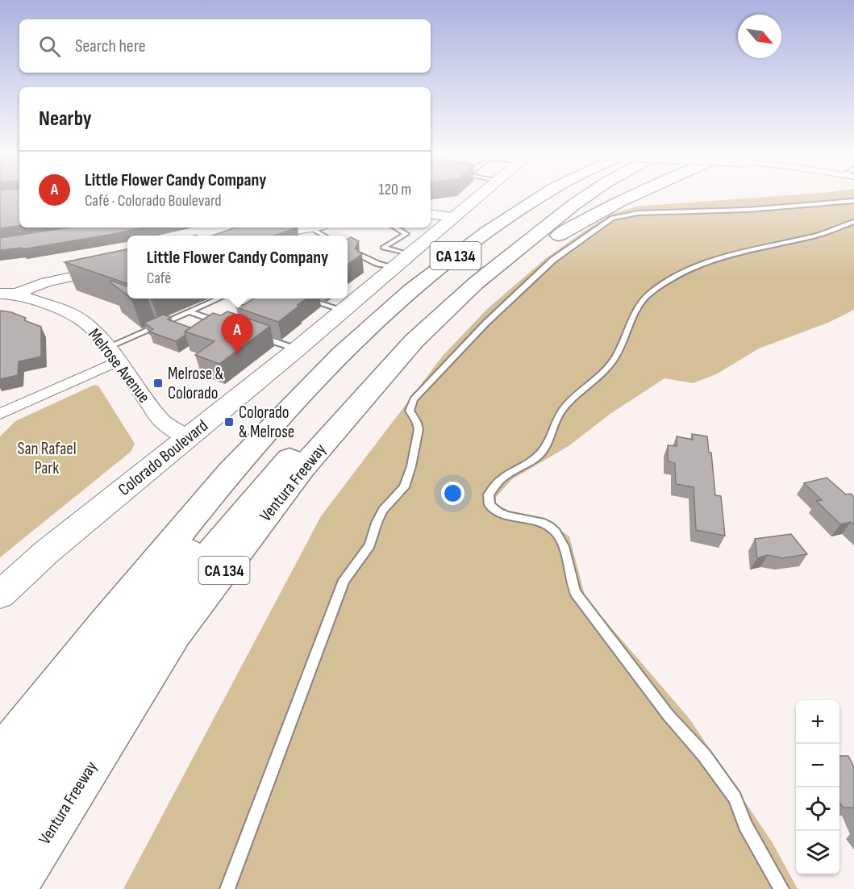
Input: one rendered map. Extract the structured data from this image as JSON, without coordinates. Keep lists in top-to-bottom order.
{
  "streets": {
    "highway": ["CA 134", "Ventura Freeway"],
    "main road": ["Colorado Boulevard"],
    "street": ["Melrose Avenue"]
  },
  "crossings": [
    ["Melrose Avenue", "Colorado Boulevard"]
  ],
  "parks": ["San Rafael Park"],
  "places": {
    "transit": ["Melrose & Colorado", "Colorado & Melrose"]
  },
  "north": "bottom right",
  "page": {
    "search": "Search here",
    "heading": "Nearby",
    "list": [
      {
        "mark": "A",
        "name": "Little Flower Candy Company",
        "note": "Café · Colorado Boulevard",
        "value": "120 m"
      }
    ],
    "popup": ["Little Flower Candy Company", "Café"],
    "pins": "A",
    "map_buttons": ["+", "−"]
  }
}
